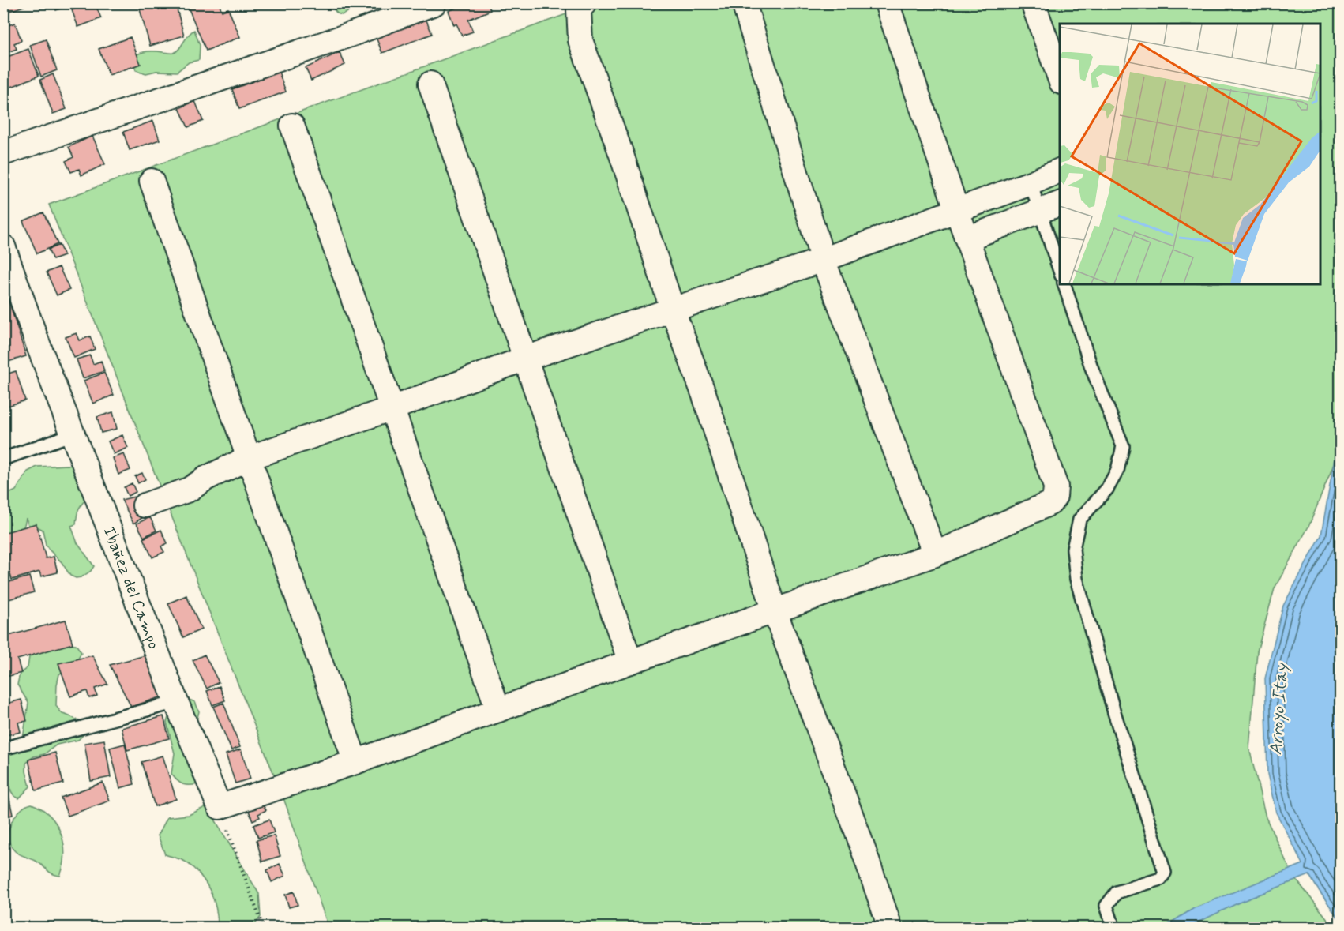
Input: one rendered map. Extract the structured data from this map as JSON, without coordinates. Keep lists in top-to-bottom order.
{
  "streets": {
    "street": ["Ibañez del Campo"]
  },
  "water": ["Arroyo Itay"]
}
